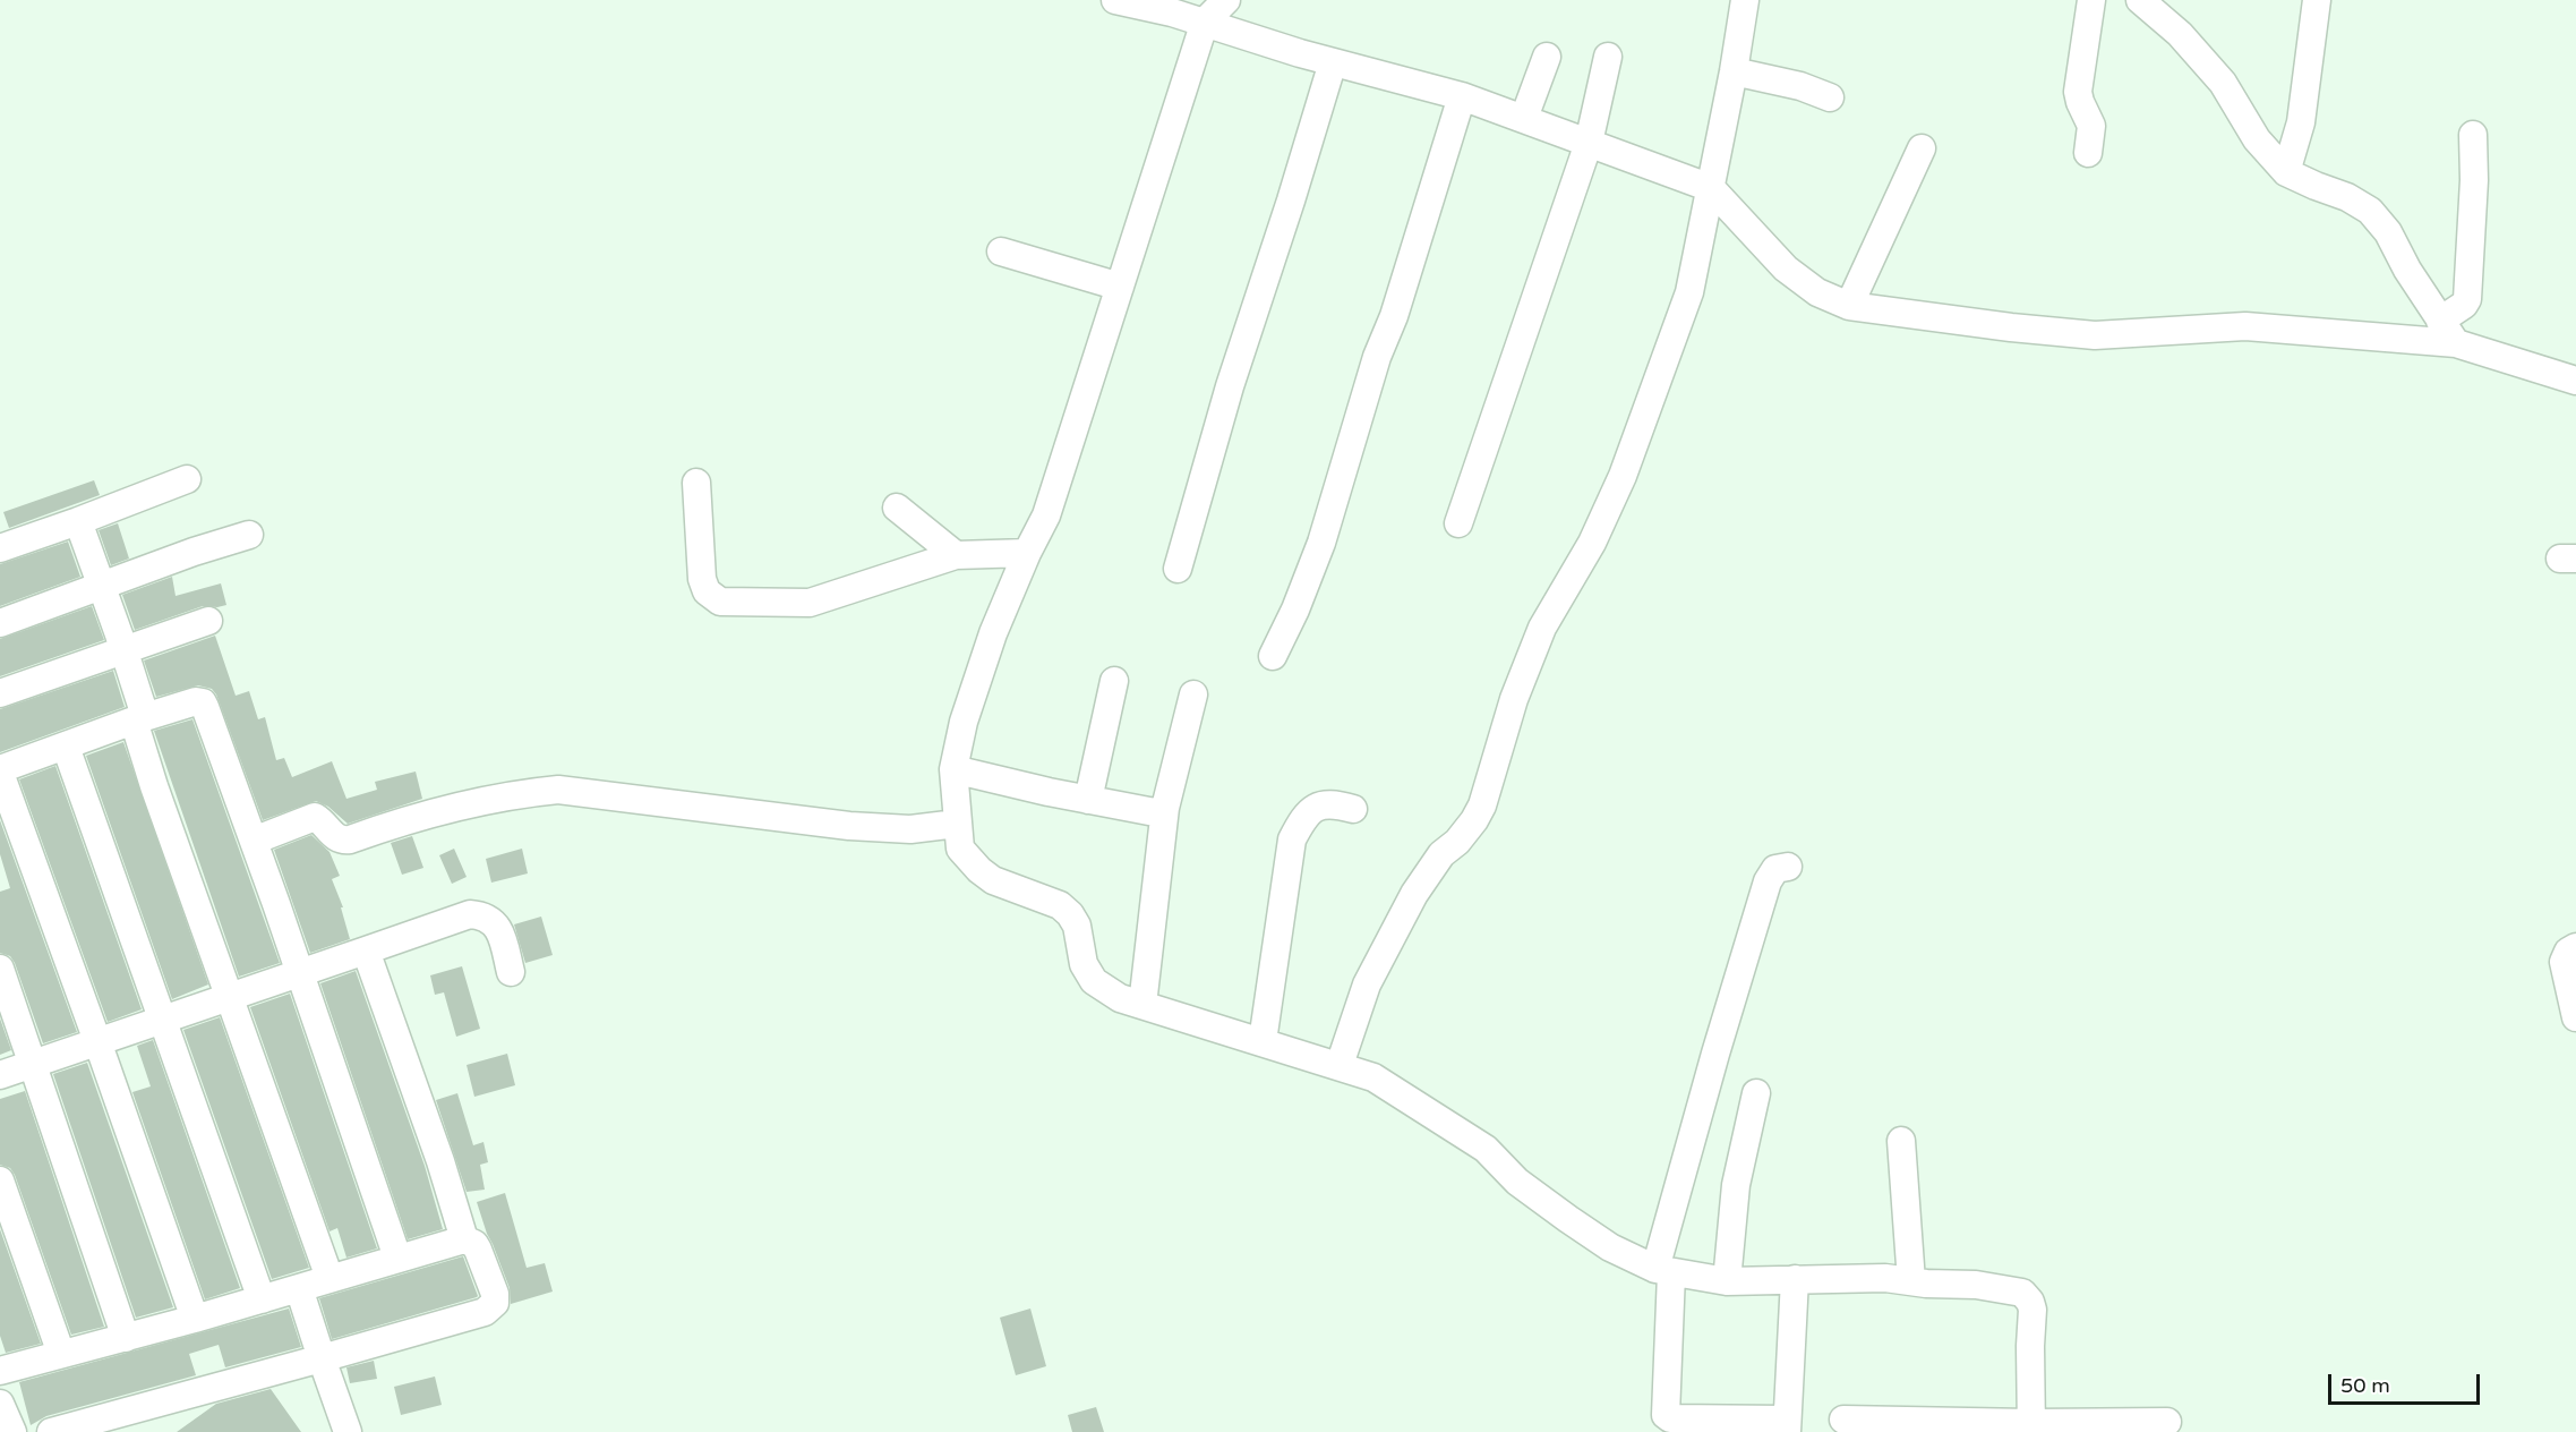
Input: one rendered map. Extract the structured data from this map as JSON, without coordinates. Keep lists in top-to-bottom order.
{
  "scale_bar": "50 m"
}
